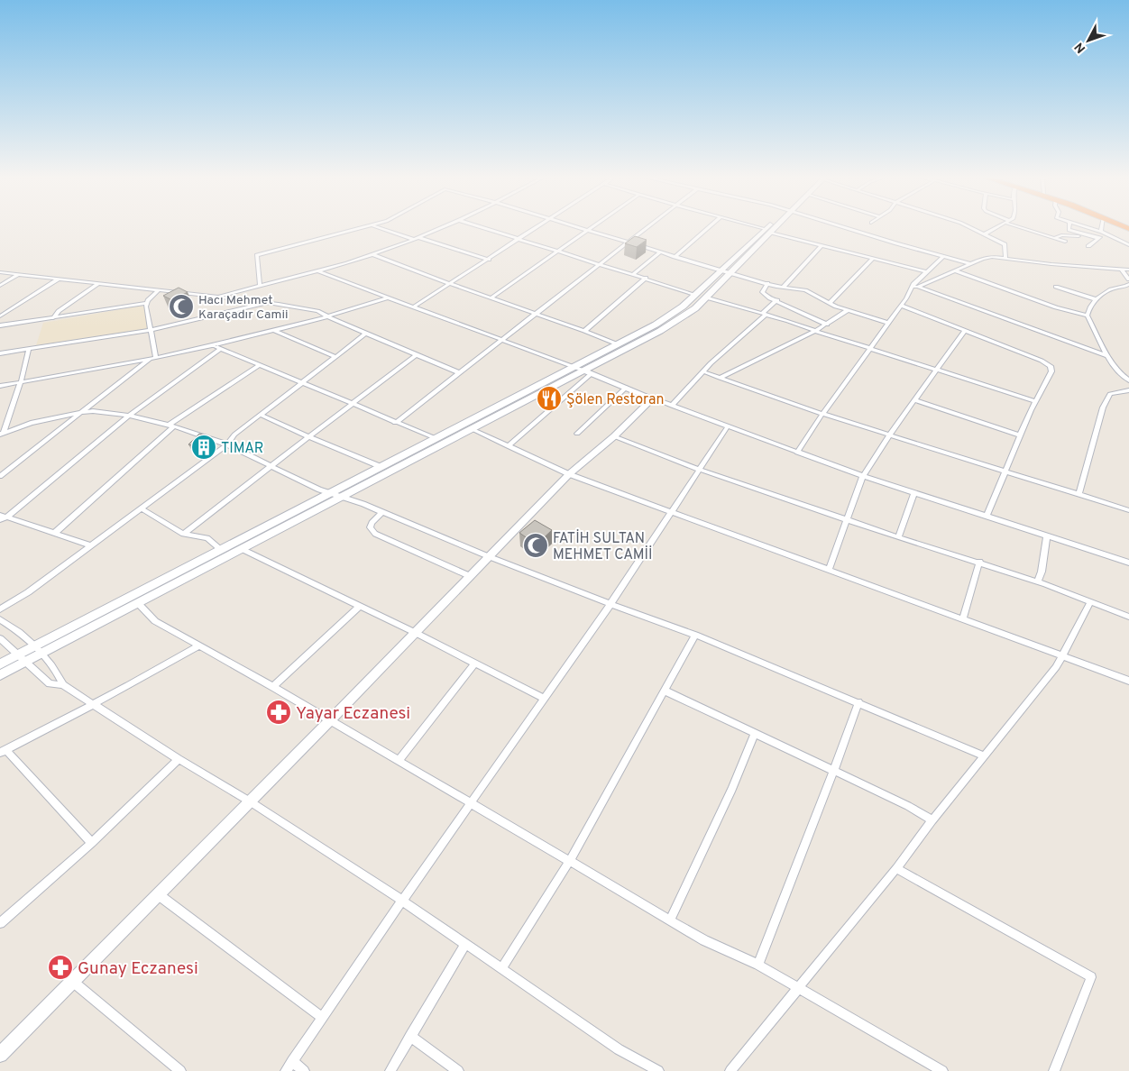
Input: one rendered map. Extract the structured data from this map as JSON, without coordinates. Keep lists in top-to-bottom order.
{
  "places": {
    "mosque": ["Hacı Mehmet Karaçadır Camii", "FATİH SULTAN MEHMET CAMİİ"],
    "restaurant": ["Şölen Restoran"],
    "building": ["TIMAR"],
    "pharmacy": ["Yayar Eczanesi", "Gunay Eczanesi"]
  },
  "north": "bottom left"
}
